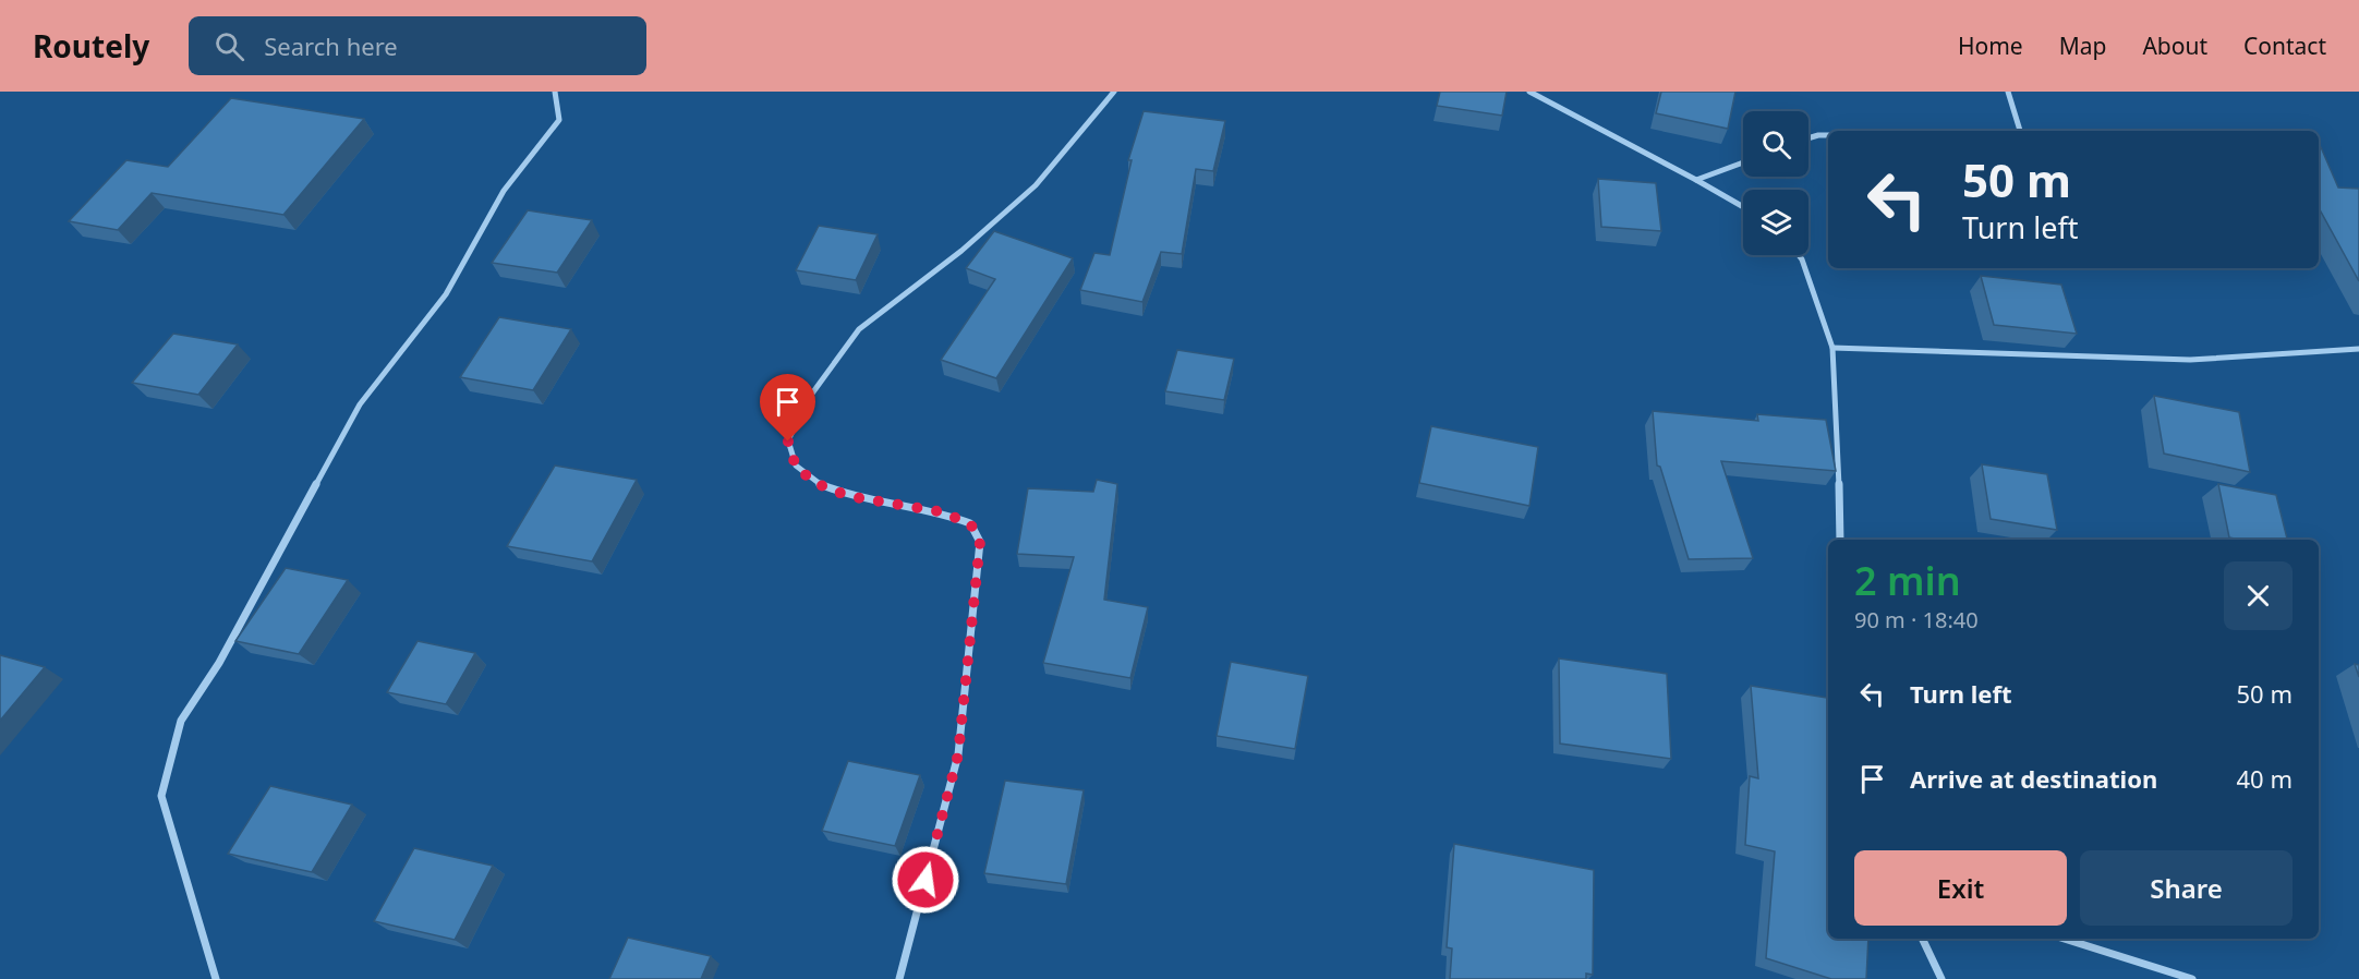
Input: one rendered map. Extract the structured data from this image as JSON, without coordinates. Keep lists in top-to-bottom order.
{
  "page": {
    "header": "Routely",
    "search": "Search here",
    "nav": [
      "Home",
      "Map",
      "About",
      "Contact"
    ],
    "turn": ["50 m", "Turn left"],
    "heading": ["2 min", "90 m · 18:40"],
    "list": [
      {
        "name": "Turn left",
        "value": "50 m"
      },
      {
        "name": "Arrive at destination",
        "value": "40 m"
      }
    ],
    "buttons": ["Exit", "Share"]
  }
}
